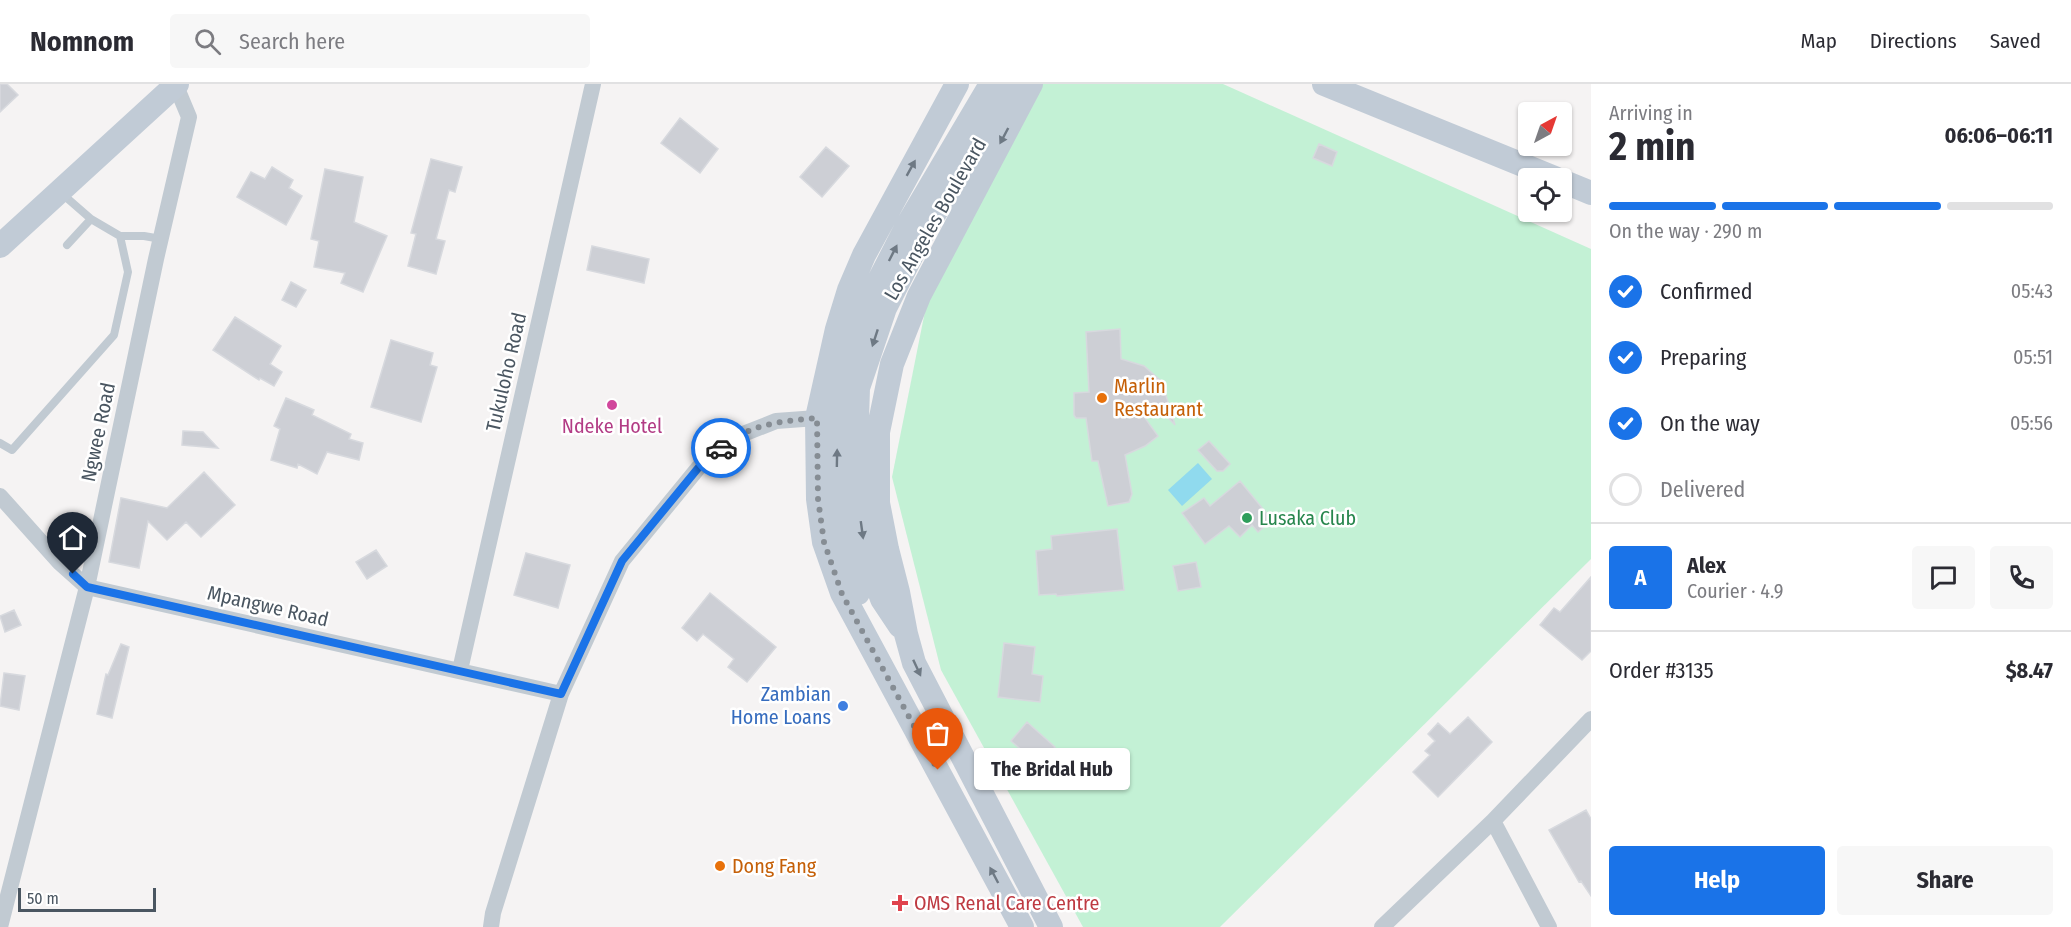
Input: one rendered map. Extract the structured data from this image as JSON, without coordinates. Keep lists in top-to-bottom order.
{
  "streets": {
    "main road": ["Los Angeles Boulevard"],
    "street": ["Tukuloho Road", "Ngwee Road", "Mpangwe Road"]
  },
  "crossings": [
    ["Tukuloho Road", "Mpangwe Road"],
    ["Ngwee Road", "Mpangwe Road"]
  ],
  "places": {
    "other": [
      "Marlin Restaurant",
      "Ndeke Hotel",
      "Lusaka Club",
      "Zambian Home Loans",
      "The Bridal Hub",
      "Dong Fang"
    ],
    "health": ["OMS Renal Care Centre"]
  },
  "scale_bar": "50 m",
  "north": "top right",
  "page": {
    "header": "Nomnom",
    "search": "Search here",
    "nav": ["Map", "Directions", "Saved"],
    "heading": ["2 min", "Arriving in", "06:06–06:11"],
    "panel": [
      "Alex",
      "Courier · 4.9",
      "Order #3135",
      "$8.47"
    ],
    "bar": "On the way · 290 m",
    "list": [
      ["Confirmed", "05:43"],
      ["Preparing", "05:51"],
      ["On the way", "05:56"],
      "Delivered"
    ],
    "round": "A",
    "bubble": "The Bridal Hub",
    "buttons": ["Help", "Share"],
    "scale": "50 m"
  }
}
